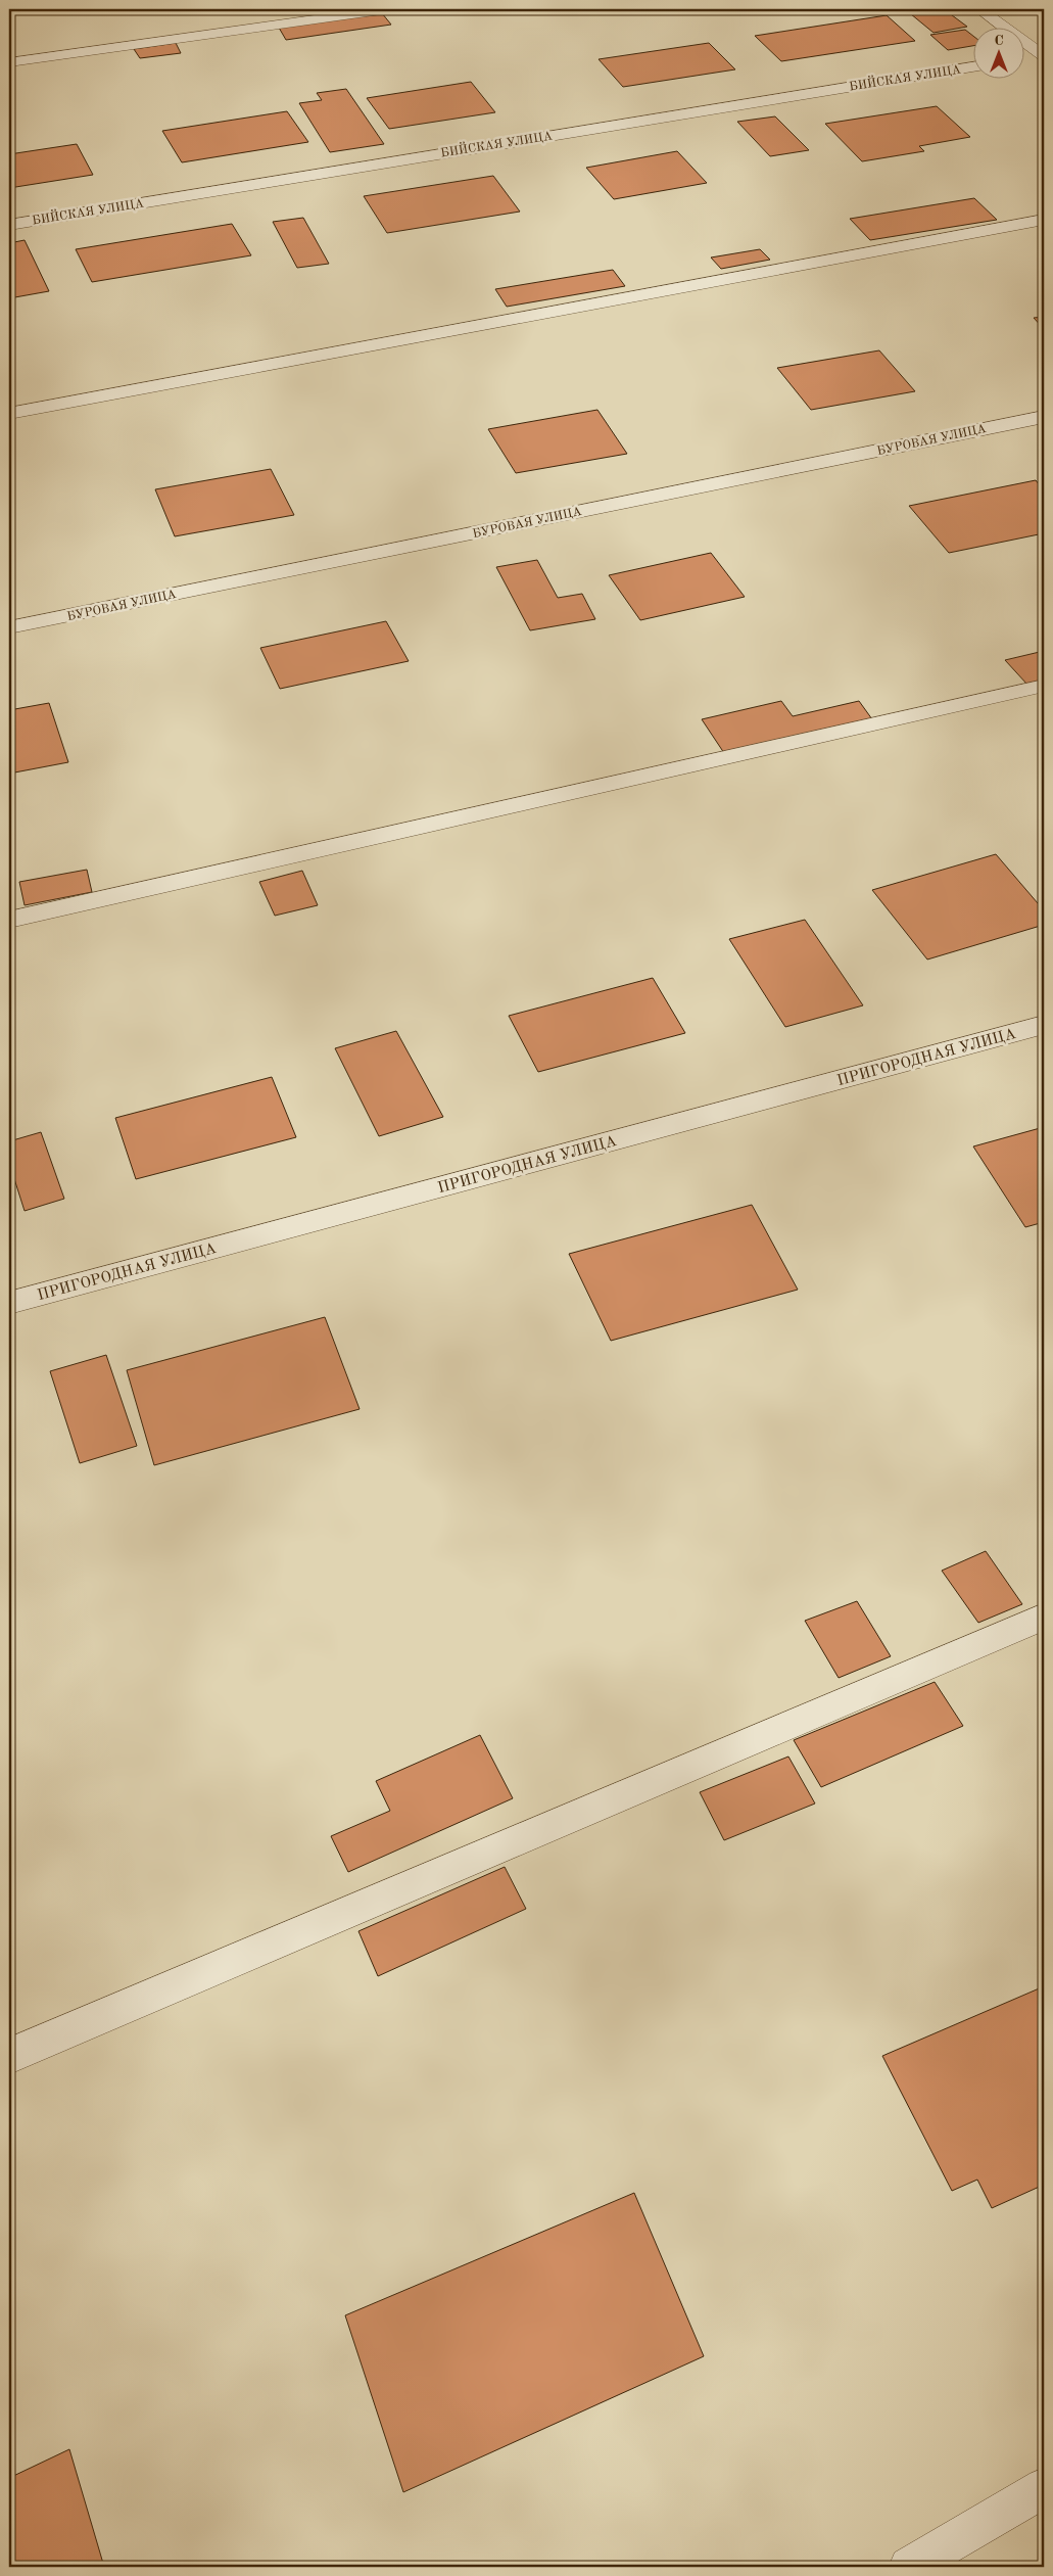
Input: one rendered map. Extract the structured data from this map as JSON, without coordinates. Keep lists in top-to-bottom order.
{
  "streets": {
    "street": ["БИЙСКАЯ УЛИЦА", "БУРОВАЯ УЛИЦА", "ПРИГОРОДНАЯ УЛИЦА"]
  },
  "north": "top"
}
